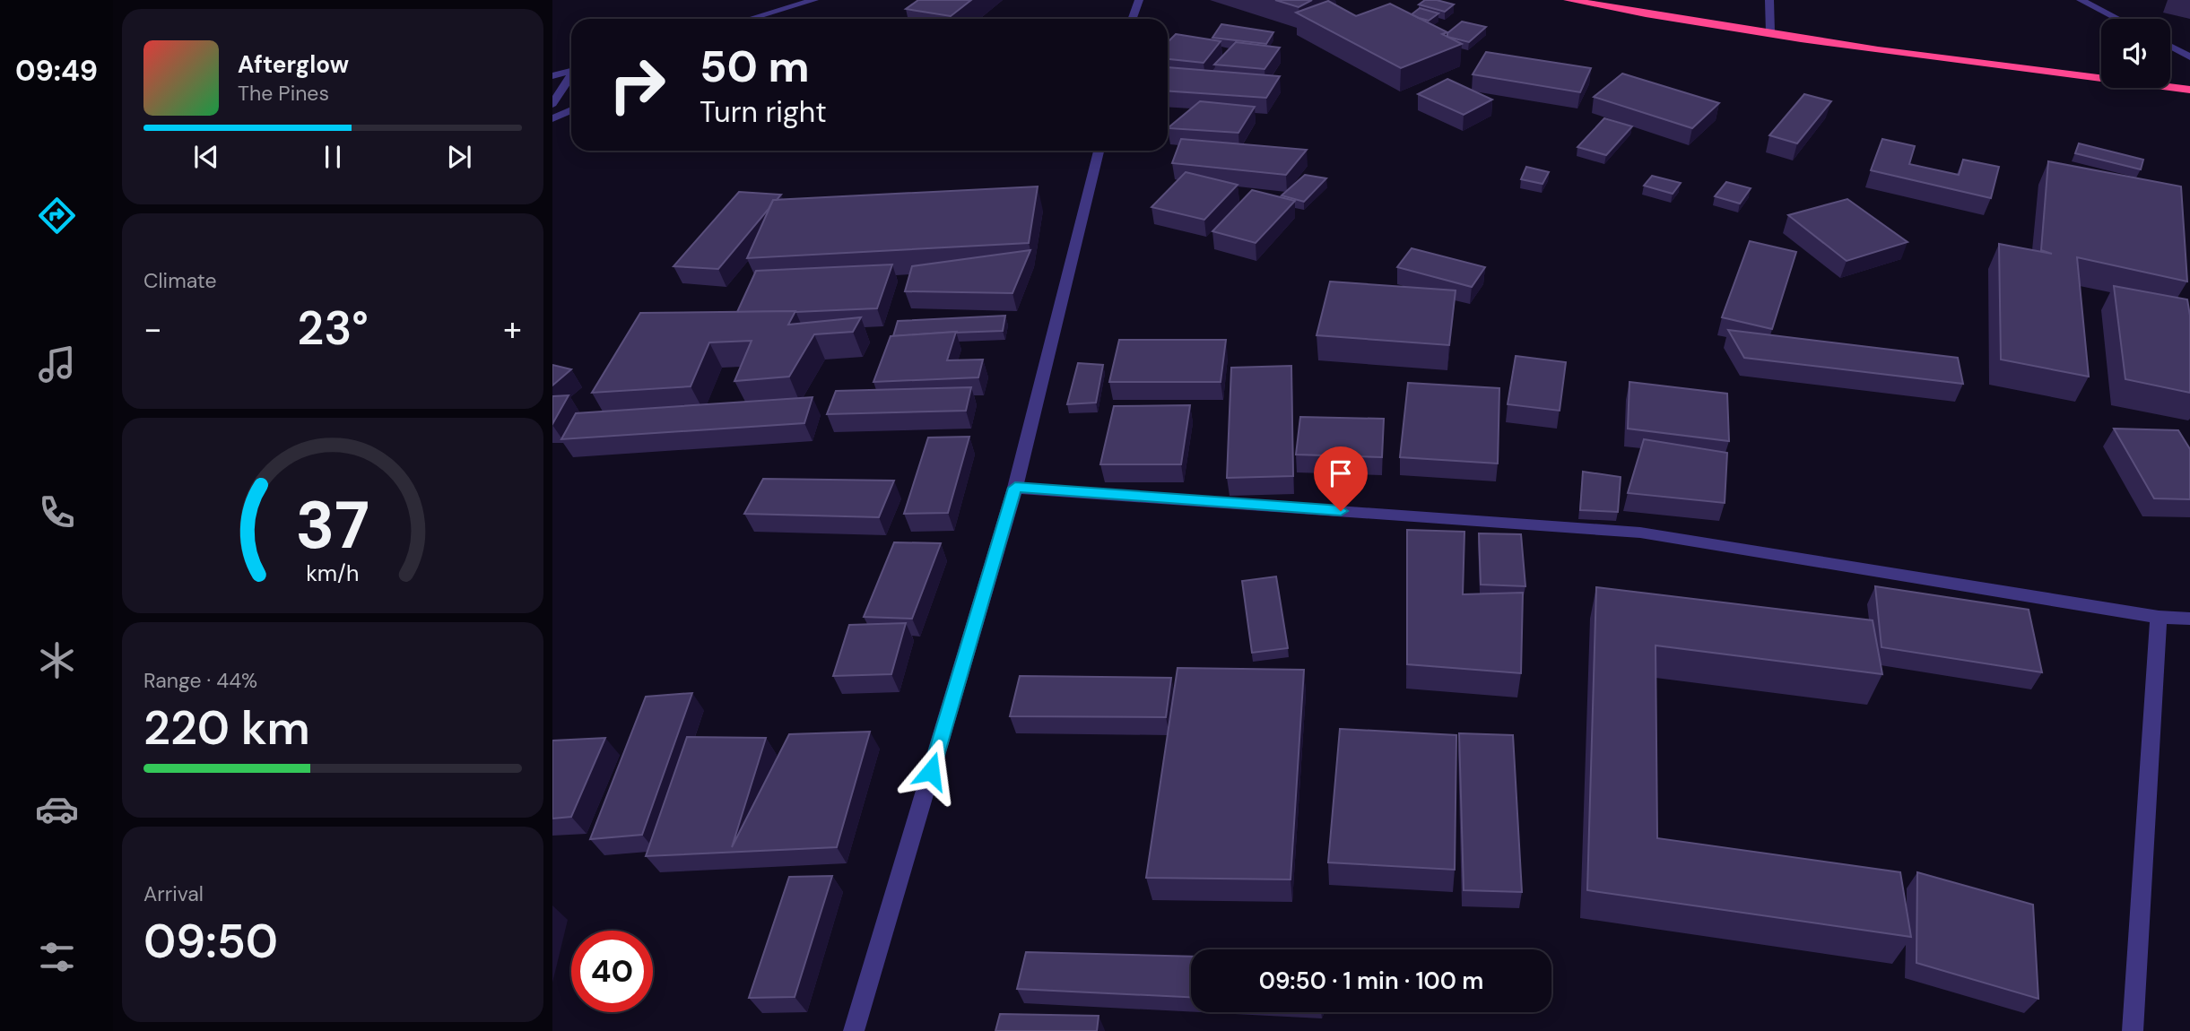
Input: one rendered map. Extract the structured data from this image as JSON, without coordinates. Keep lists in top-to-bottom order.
{
  "page": {
    "tabs": "09:49",
    "turn": ["50 m", "Turn right"],
    "song": ["Afterglow", "The Pines"],
    "tile": [
      "Climate",
      ["Range · 44%", "220 km"],
      ["Arrival", "09:50"]
    ],
    "heat": ["−", "23°", "+"],
    "limit": "40",
    "trip": "09:50 · 1 min · 100 m",
    "gauge": ["37", "km/h"]
  }
}
